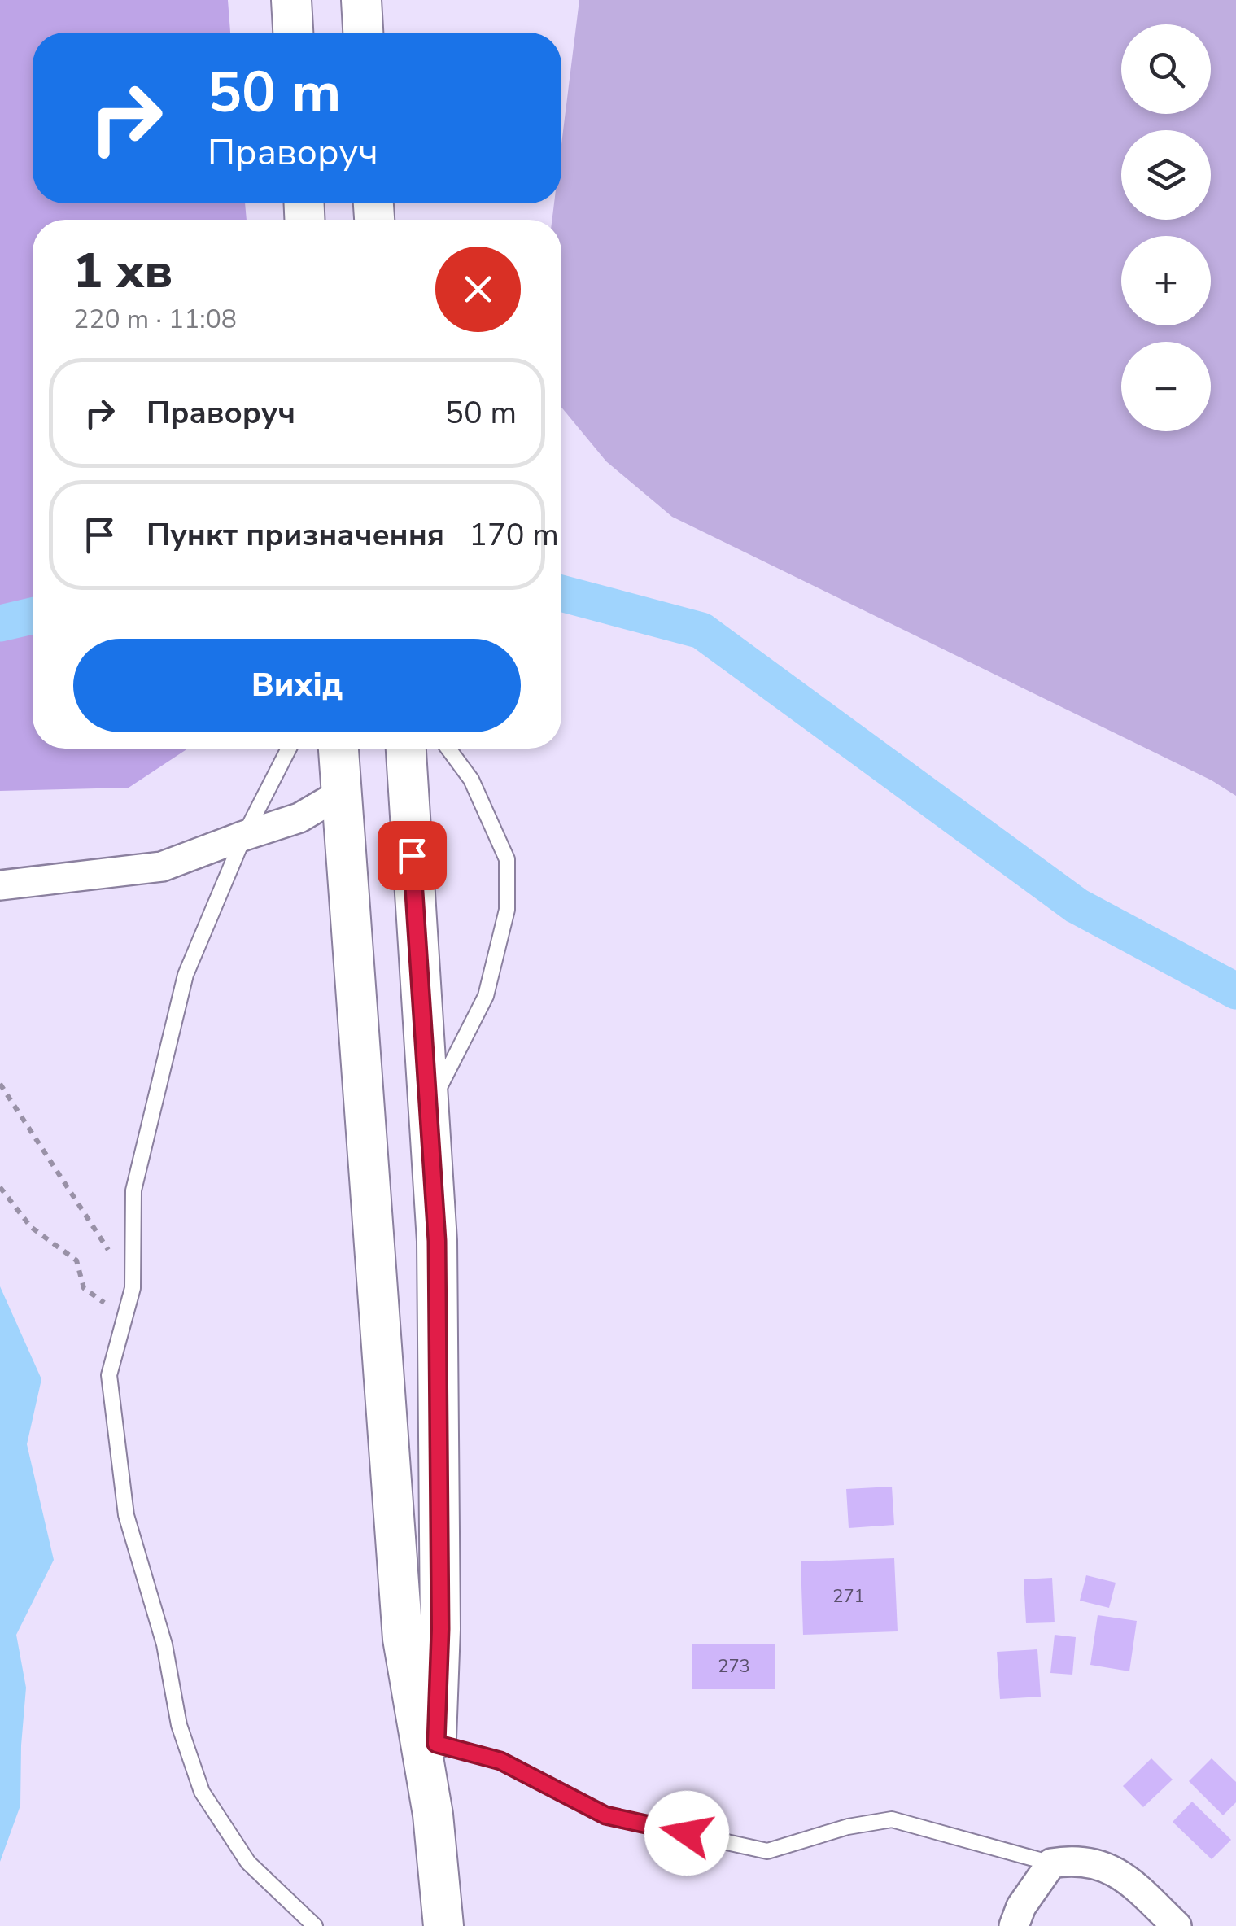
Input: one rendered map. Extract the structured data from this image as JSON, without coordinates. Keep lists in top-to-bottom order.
{
  "house_numbers": ["271", "273"],
  "page": {
    "map_buttons": ["+", "−"],
    "turn": ["50 m", "Праворуч"],
    "heading": ["1 хв", "220 m · 11:08"],
    "list": [
      {
        "name": "Праворуч",
        "value": "50 m"
      },
      {
        "name": "Пункт призначення",
        "value": "170 m"
      }
    ],
    "buttons": "Вихід"
  }
}
